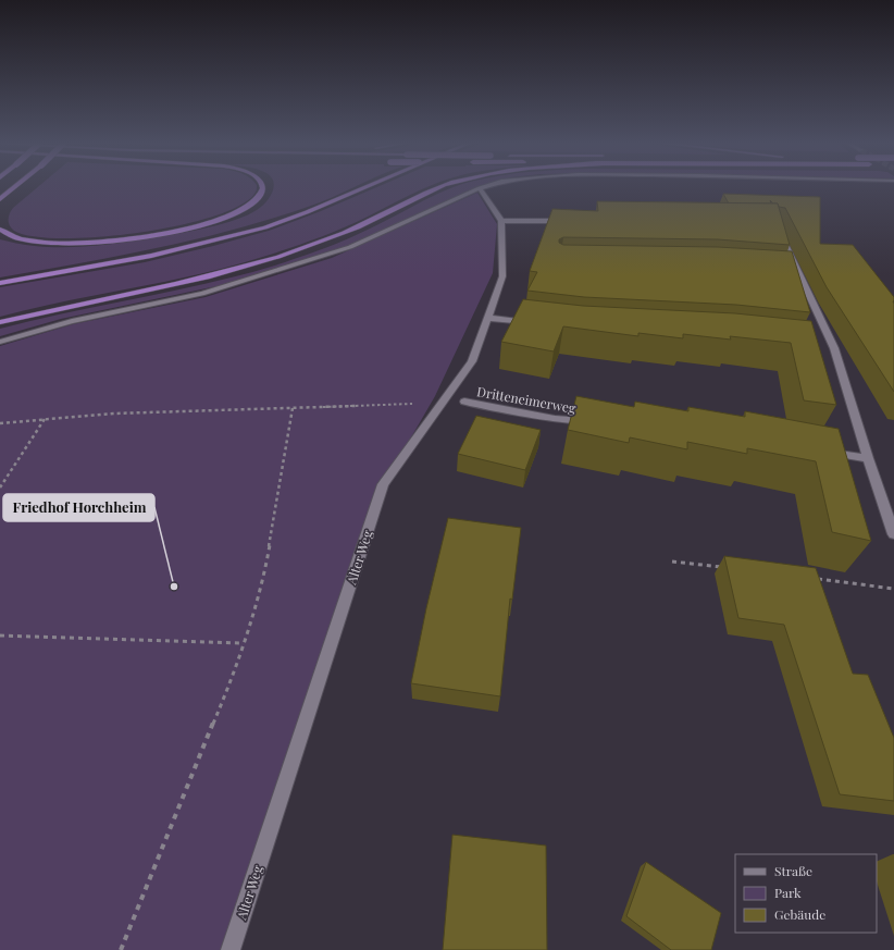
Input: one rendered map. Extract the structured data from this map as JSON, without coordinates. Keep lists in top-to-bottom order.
{
  "streets": {
    "street": ["Dritteneimerweg", "Alter Weg"]
  },
  "places": ["Friedhof Horchheim"],
  "legend": ["Straße", "Park", "Gebäude"]
}
